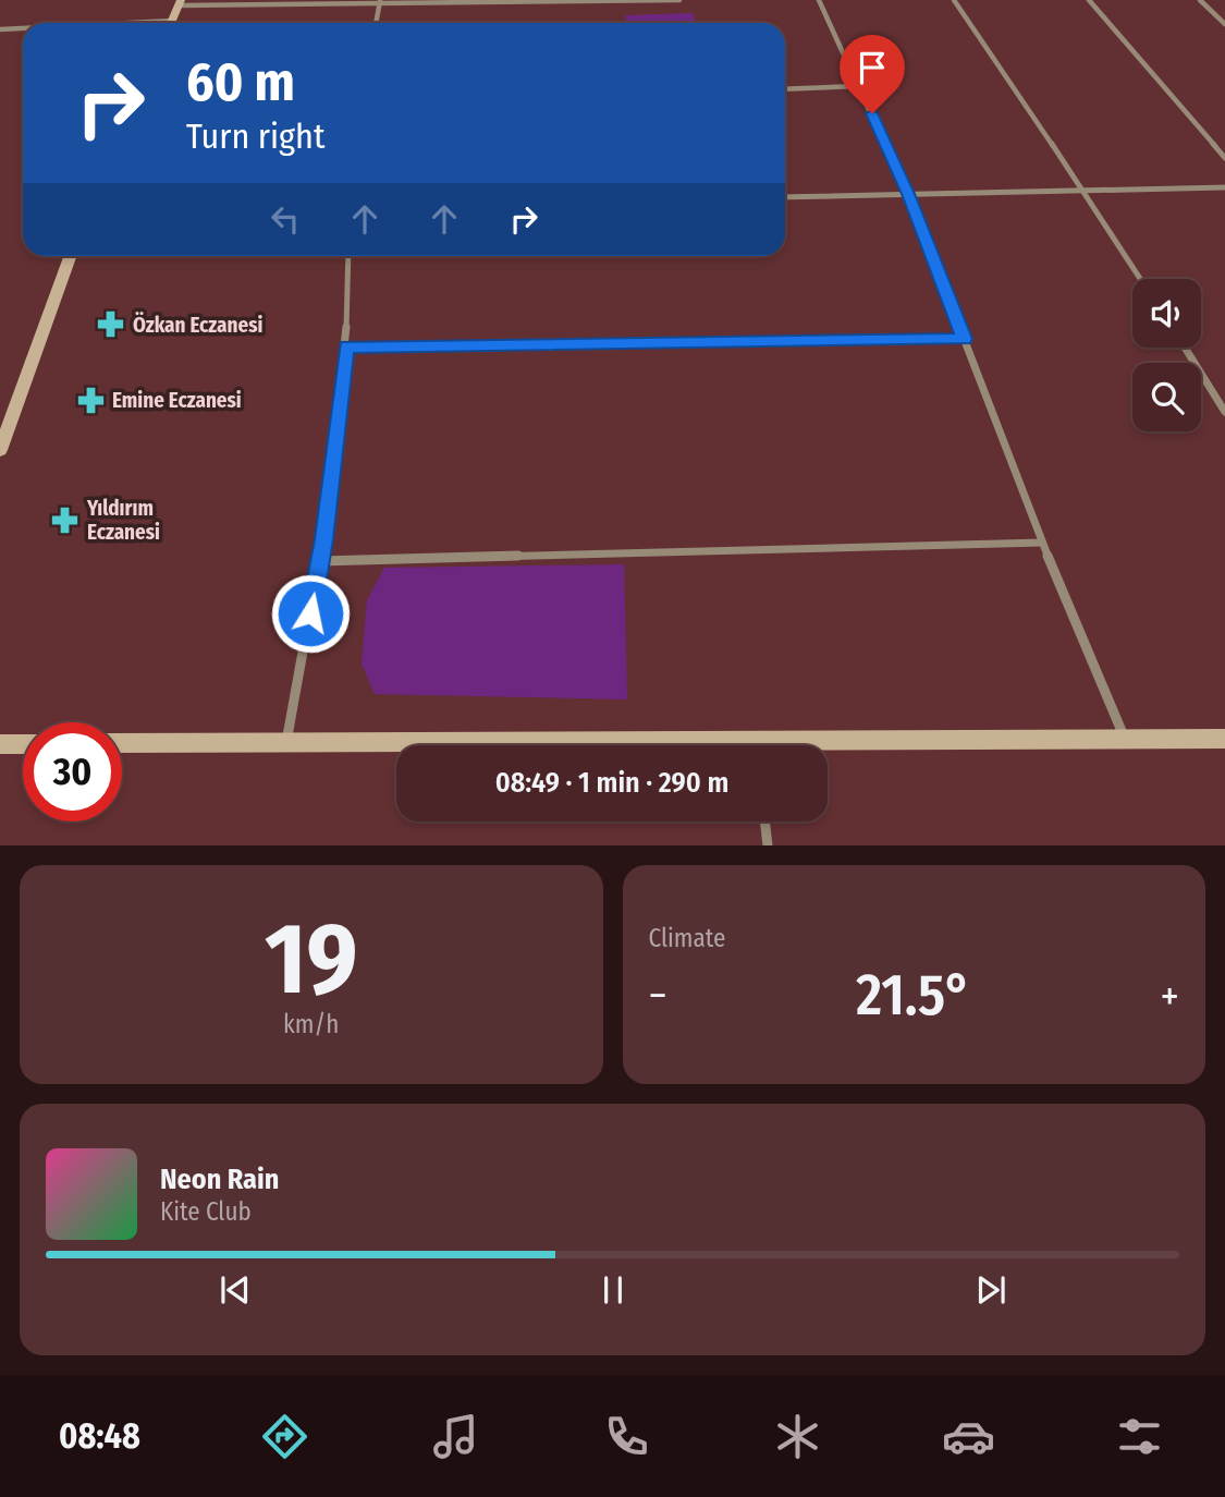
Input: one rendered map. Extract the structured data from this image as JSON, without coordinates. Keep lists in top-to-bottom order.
{
  "places": {
    "pharmacy": ["Özkan Eczanesi", "Emine Eczanesi", "Yıldırım Eczanesi"]
  },
  "page": {
    "turn": ["60 m", "Turn right"],
    "limit": "30",
    "trip": "08:49 · 1 min · 290 m",
    "tile": [
      ["19", "km/h"],
      "Climate"
    ],
    "heat": ["−", "21.5°", "+"],
    "song": ["Neon Rain", "Kite Club"],
    "tabs": "08:48"
  }
}
